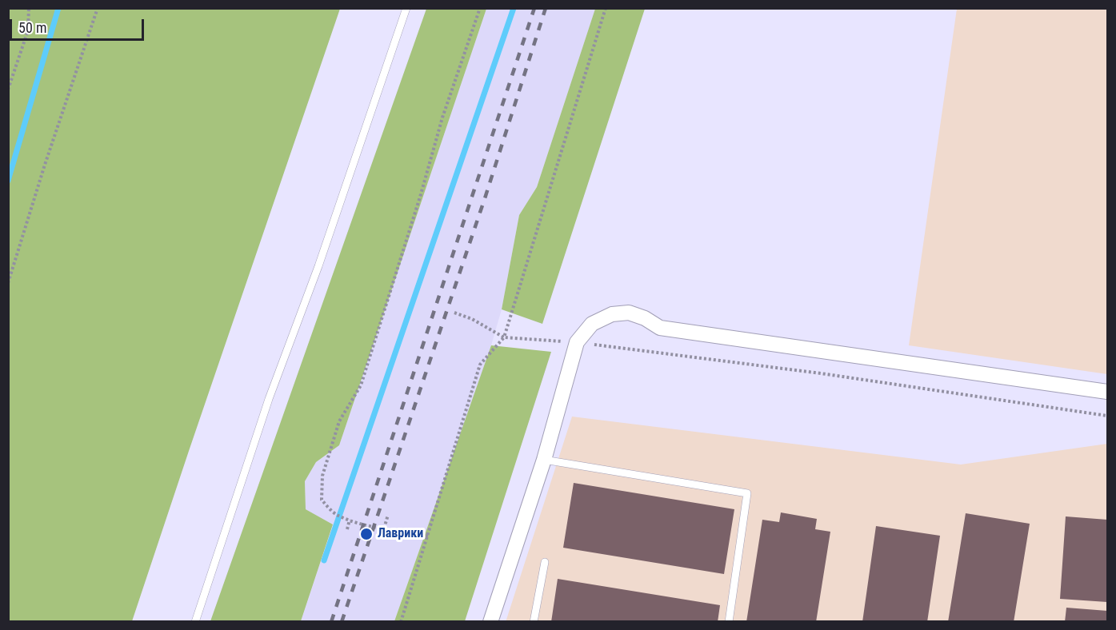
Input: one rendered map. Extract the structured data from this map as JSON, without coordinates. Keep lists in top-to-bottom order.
{
  "places": ["Лаврики"],
  "scale_bar": "50 m"
}
